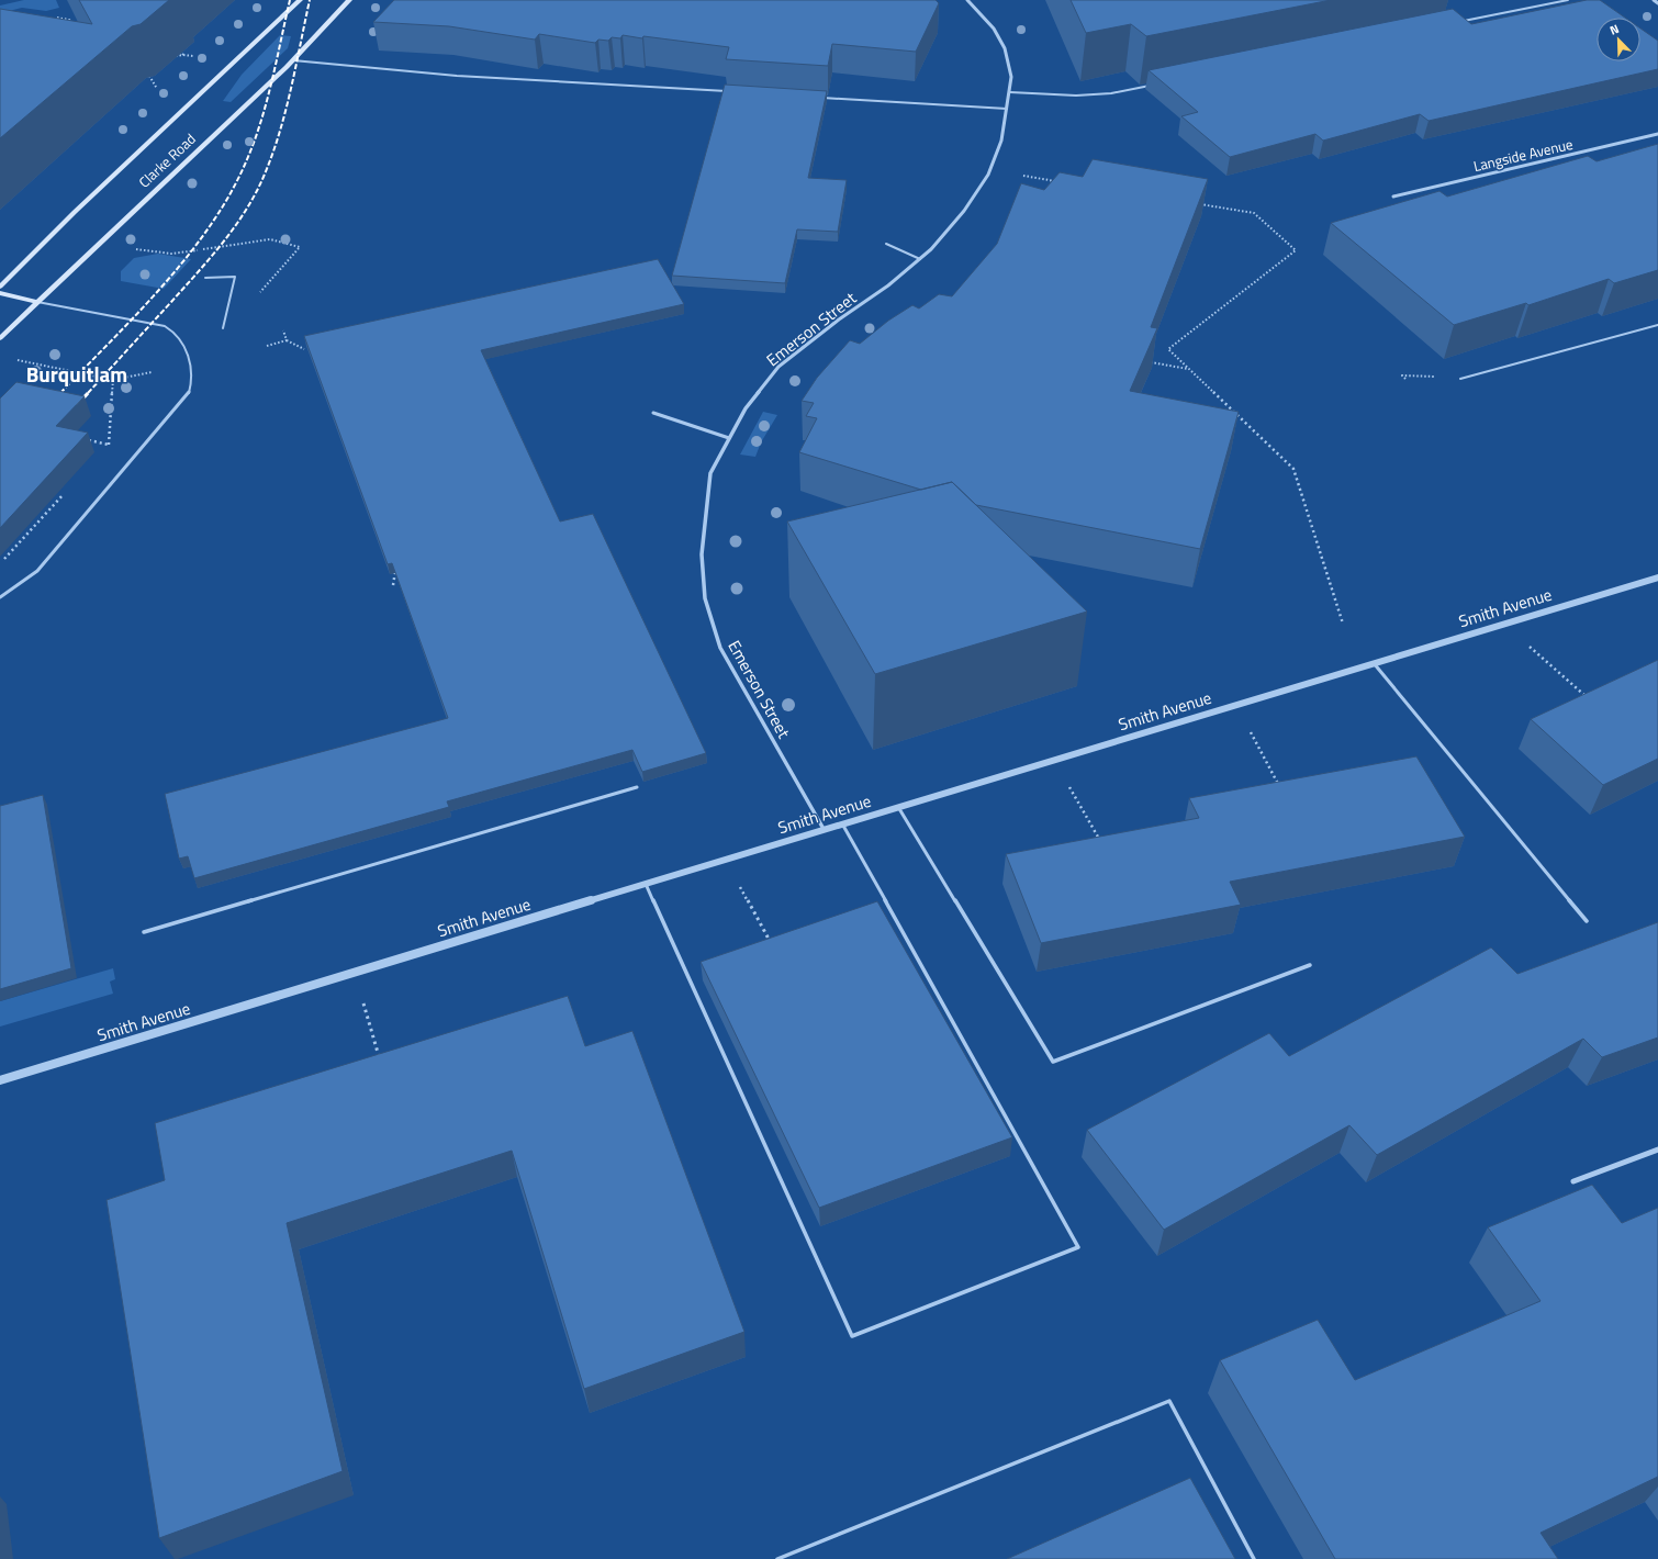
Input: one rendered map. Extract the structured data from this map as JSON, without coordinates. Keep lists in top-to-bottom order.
{
  "streets": {
    "main road": ["Clarke Road"],
    "street": ["Langside Avenue", "Emerson Street", "Smith Avenue"]
  },
  "crossings": [
    ["Emerson Street", "Smith Avenue"]
  ],
  "districts": ["Burquitlam"],
  "north": "top left"
}
